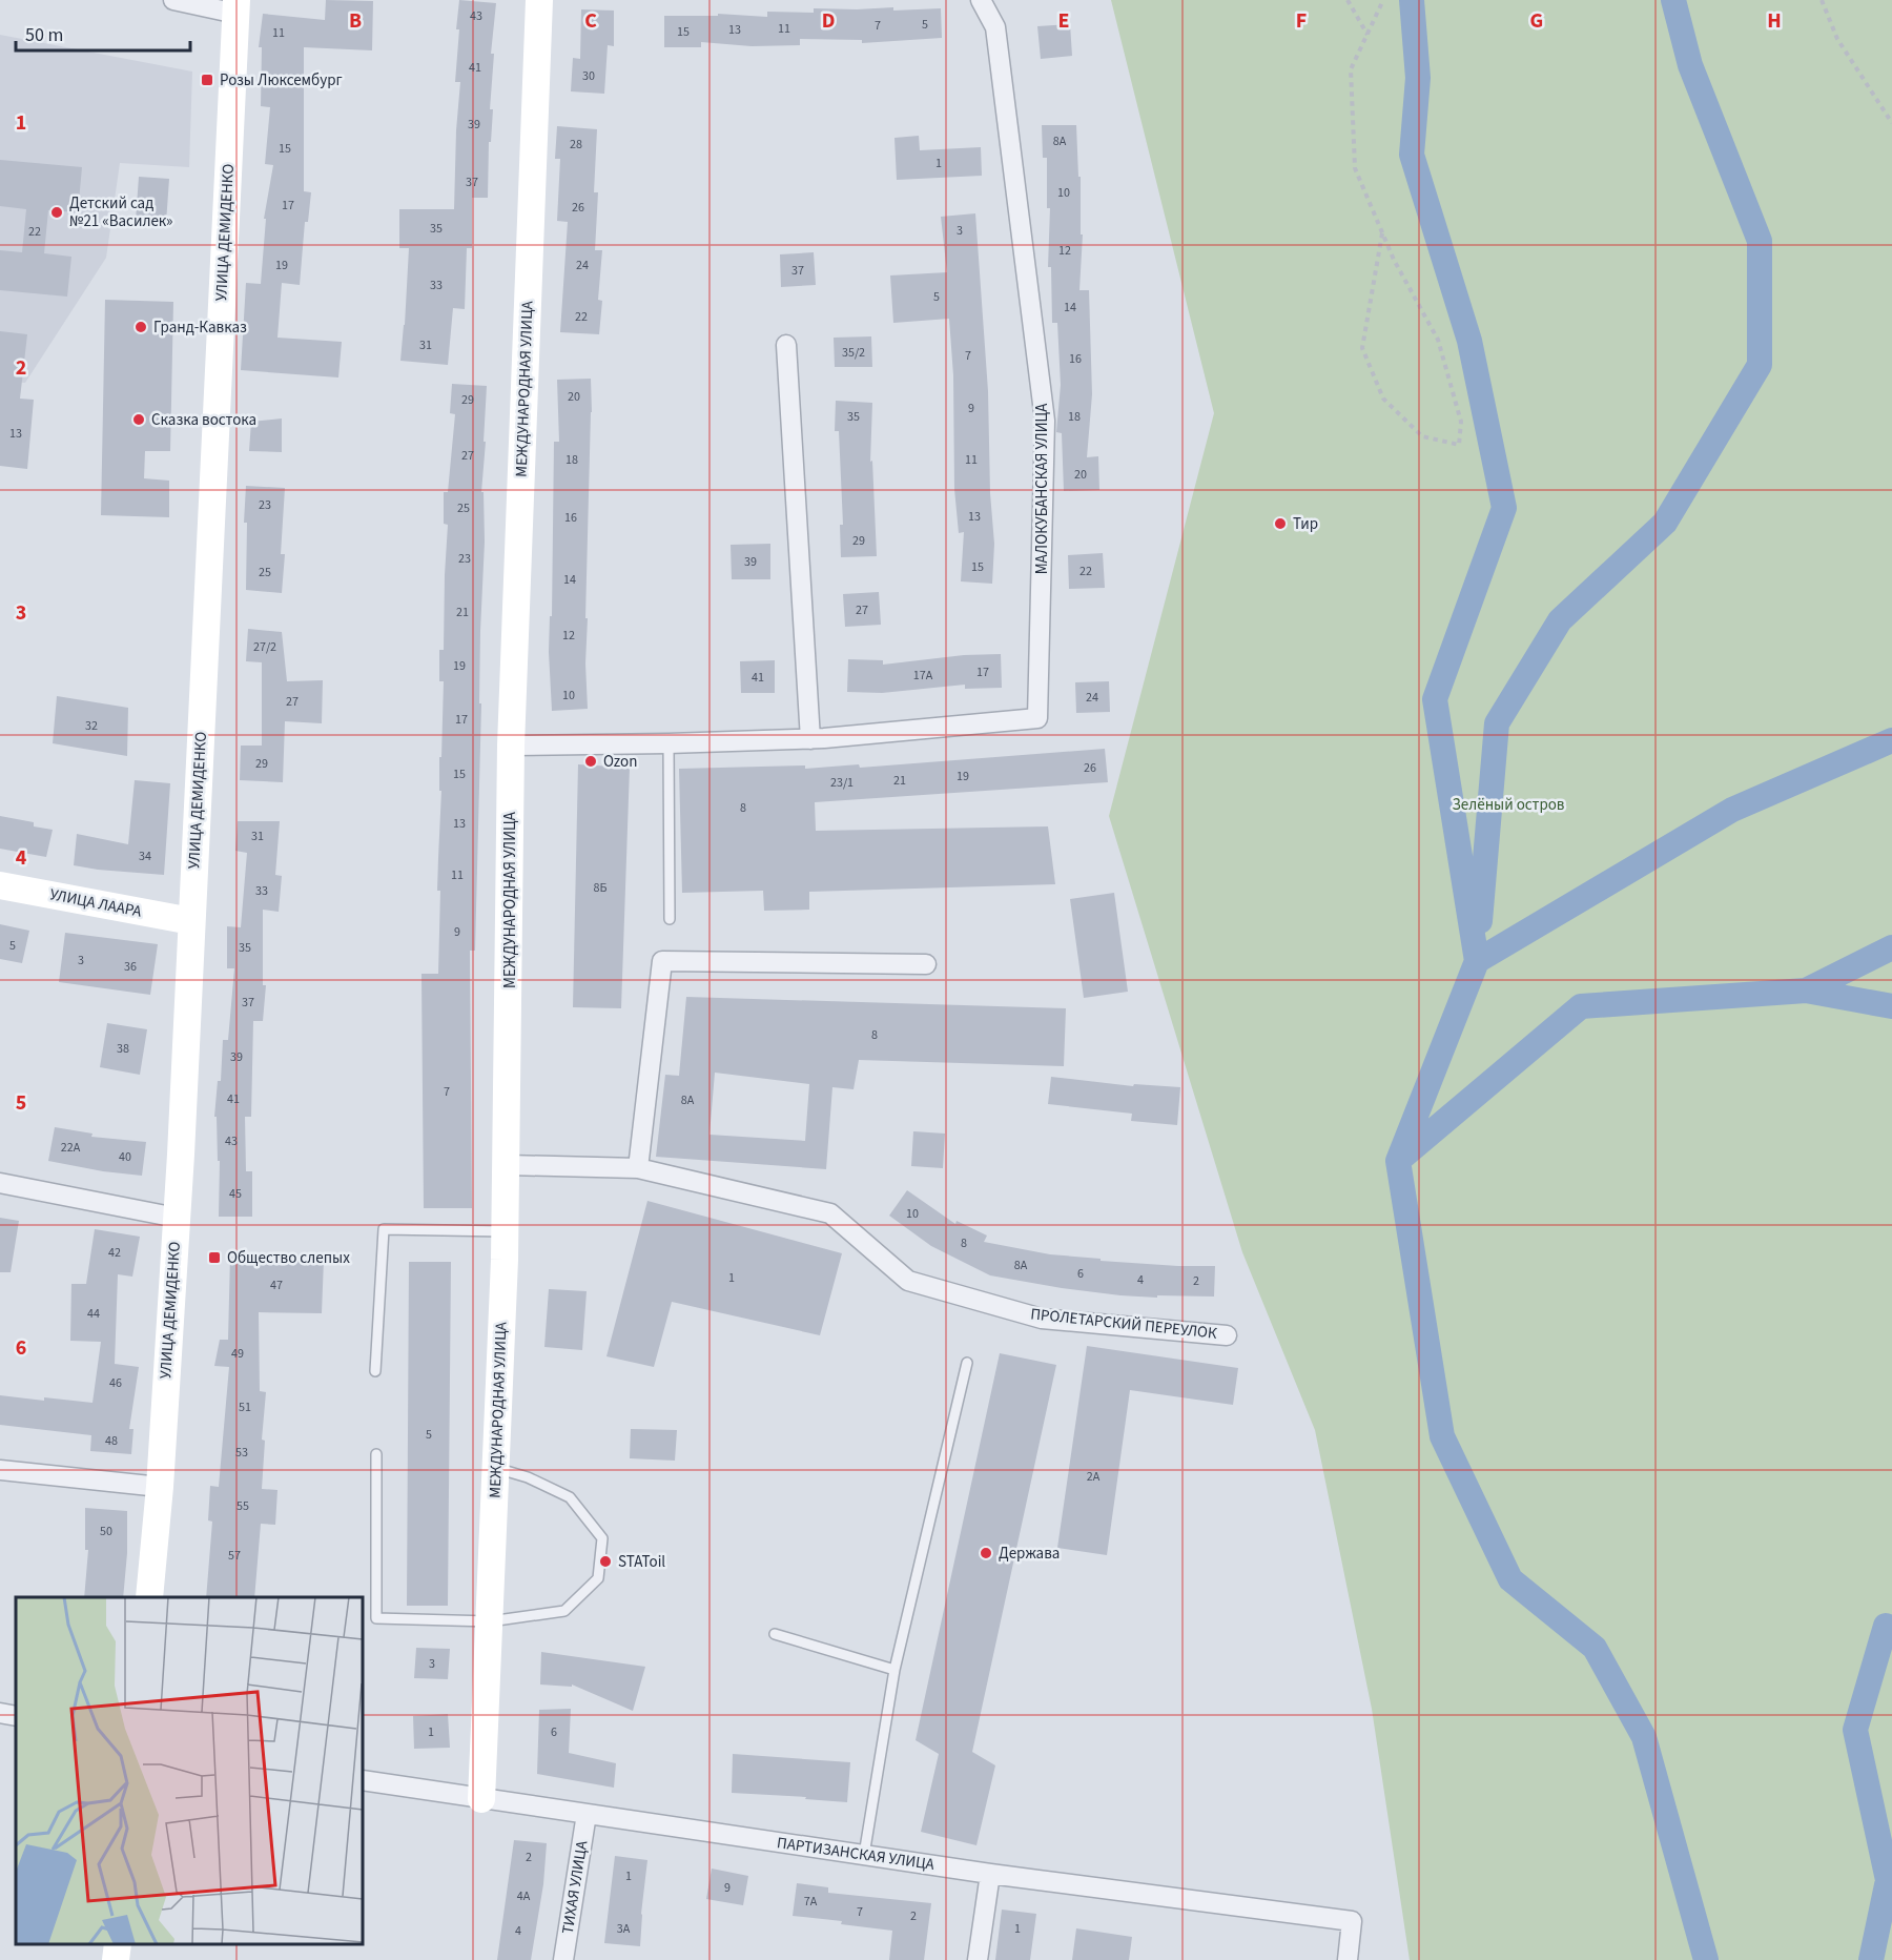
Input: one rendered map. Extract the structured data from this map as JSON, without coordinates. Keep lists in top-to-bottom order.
{
  "streets": {
    "street": [
      "УЛИЦА ДЕМИДЕНКО",
      "МЕЖДУНАРОДНАЯ УЛИЦА",
      "МАЛОКУБАНСКАЯ УЛИЦА",
      "УЛИЦА ЛААРА",
      "ПРОЛЕТАРСКИЙ ПЕРЕУЛОК",
      "ПАРТИЗАНСКАЯ УЛИЦА",
      "ТИХАЯ УЛИЦА"
    ]
  },
  "crossings": [
    ["УЛИЦА ДЕМИДЕНКО", "УЛИЦА ЛААРА"],
    ["МЕЖДУНАРОДНАЯ УЛИЦА", "МАЛОКУБАНСКАЯ УЛИЦА"],
    ["МЕЖДУНАРОДНАЯ УЛИЦА", "ПРОЛЕТАРСКИЙ ПЕРЕУЛОК"],
    ["МЕЖДУНАРОДНАЯ УЛИЦА", "ПАРТИЗАНСКАЯ УЛИЦА"],
    ["ПАРТИЗАНСКАЯ УЛИЦА", "ТИХАЯ УЛИЦА"]
  ],
  "parks": ["Зелёный остров"],
  "places": {
    "transit": ["Розы Люксембург", "Общество слепых"],
    "other": [
      "Детский сад №21 «Василек»",
      "Гранд-Кавказ",
      "Сказка востока",
      "Тир",
      "Ozon",
      "Держава",
      "STAToil"
    ]
  },
  "house_numbers": [
    "43",
    "5",
    "7",
    "11",
    "13",
    "15",
    "11",
    "41",
    "30",
    "39",
    "8А",
    "28",
    "15",
    "1",
    "37",
    "10",
    "17",
    "26",
    "35",
    "3",
    "22",
    "12",
    "19",
    "24",
    "37",
    "33",
    "5",
    "14",
    "22",
    "31",
    "35/2",
    "7",
    "16",
    "20",
    "29",
    "9",
    "35",
    "18",
    "13",
    "27",
    "18",
    "11",
    "20",
    "23",
    "25",
    "13",
    "16",
    "29",
    "23",
    "39",
    "15",
    "22",
    "25",
    "14",
    "27",
    "21",
    "12",
    "27/2",
    "19",
    "17",
    "17А",
    "41",
    "10",
    "24",
    "27",
    "17",
    "32",
    "29",
    "26",
    "15",
    "19",
    "21",
    "23/1",
    "8",
    "13",
    "31",
    "34",
    "11",
    "8Б",
    "33",
    "9",
    "5",
    "35",
    "3",
    "36",
    "37",
    "8",
    "38",
    "39",
    "7",
    "41",
    "8А",
    "43",
    "22А",
    "40",
    "45",
    "10",
    "8",
    "42",
    "8А",
    "6",
    "1",
    "4",
    "2",
    "47",
    "44",
    "49",
    "46",
    "51",
    "5",
    "48",
    "53",
    "2А",
    "55",
    "50",
    "57",
    "3",
    "1",
    "6",
    "2",
    "1",
    "9",
    "4А",
    "7А",
    "7",
    "2",
    "3А",
    "1",
    "4"
  ],
  "scale_bar": "50 m",
  "grid": {
    "columns": [
      "B",
      "C",
      "D",
      "E",
      "F",
      "G",
      "H"
    ],
    "rows": [
      "1",
      "2",
      "3",
      "4",
      "5",
      "6"
    ]
  }
}
